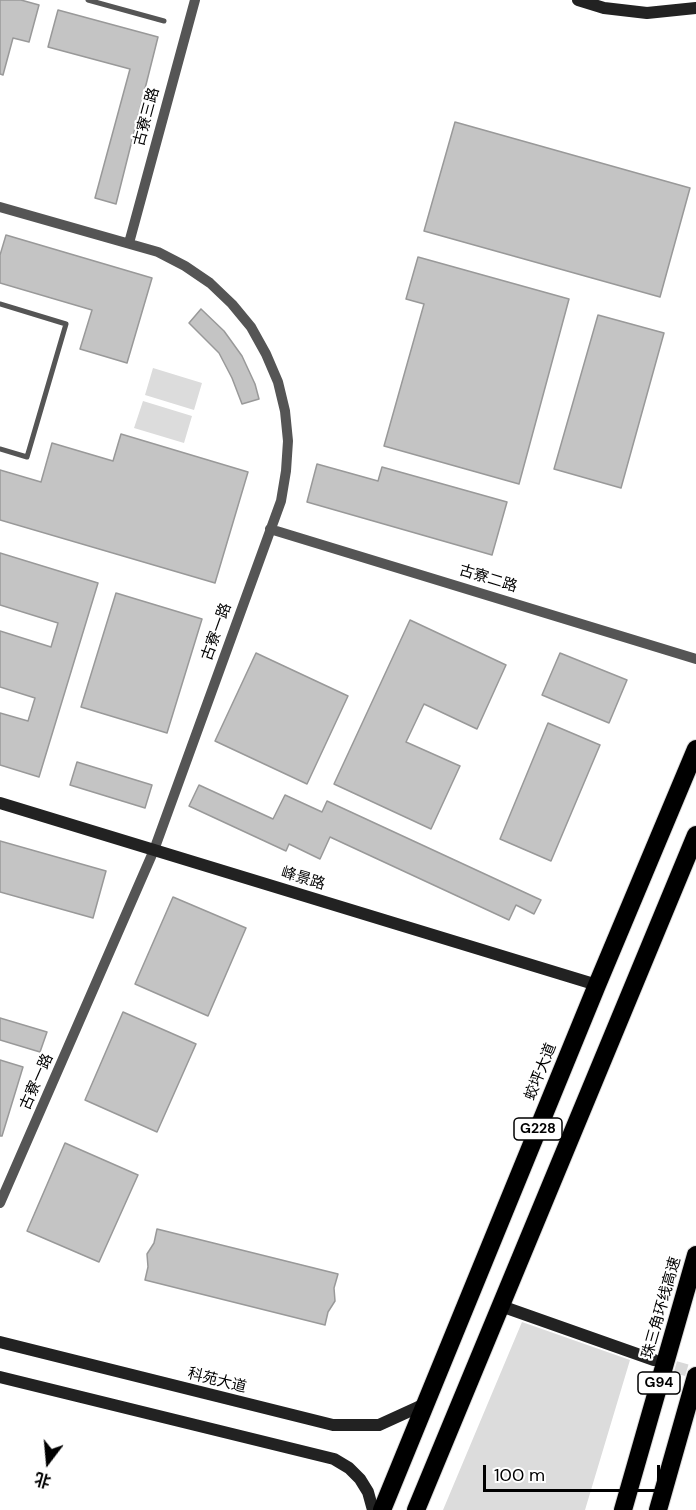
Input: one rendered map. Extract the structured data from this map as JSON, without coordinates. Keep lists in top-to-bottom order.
{
  "streets": {
    "highway": [
      "蛟坪大道",
      "G228",
      "珠三角环线高速",
      "G94"
    ],
    "street": [
      "古寮三路",
      "古寮二路",
      "古寮一路",
      "峰景路",
      "科苑大道"
    ]
  },
  "crossings": [
    ["古寮三路", "古寮一路"],
    ["古寮二路", "古寮一路"],
    ["古寮一路", "峰景路"],
    ["峰景路", "蛟坪大道"],
    ["蛟坪大道", "科苑大道"]
  ],
  "scale_bar": "100 m",
  "north": "bottom"
}
